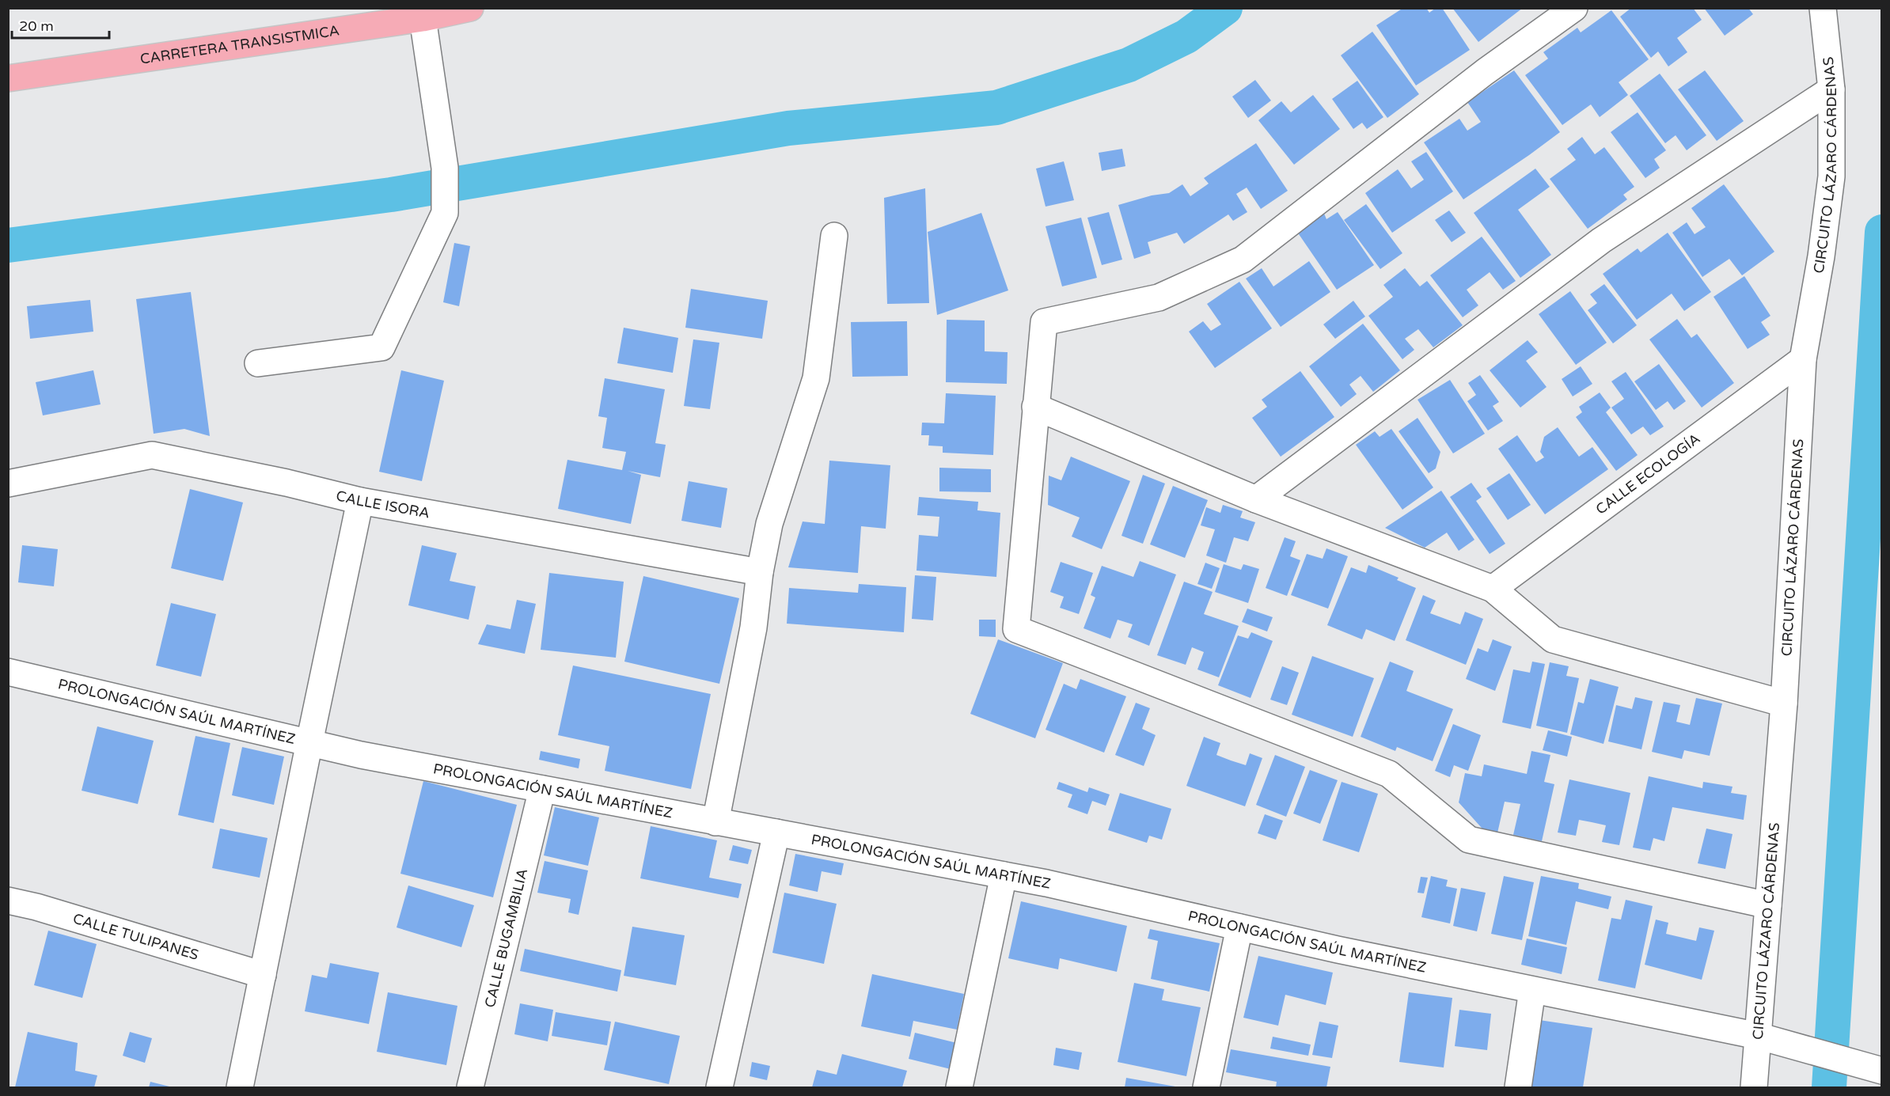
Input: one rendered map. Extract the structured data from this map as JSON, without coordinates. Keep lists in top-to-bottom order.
{
  "streets": {
    "main road": ["CARRETERA TRANSISTMICA"],
    "street": [
      "CIRCUITO LÁZARO CÁRDENAS",
      "CALLE ECOLOGÍA",
      "CALLE ISORA",
      "PROLONGACIÓN SAÚL MARTÍNEZ",
      "CALLE TULIPANES",
      "CALLE BUGAMBILIA"
    ]
  },
  "crossings": [
    ["CIRCUITO LÁZARO CÁRDENAS", "CALLE ECOLOGÍA"],
    ["CIRCUITO LÁZARO CÁRDENAS", "PROLONGACIÓN SAÚL MARTÍNEZ"],
    ["PROLONGACIÓN SAÚL MARTÍNEZ", "CALLE BUGAMBILIA"]
  ],
  "scale_bar": "20 m"
}
